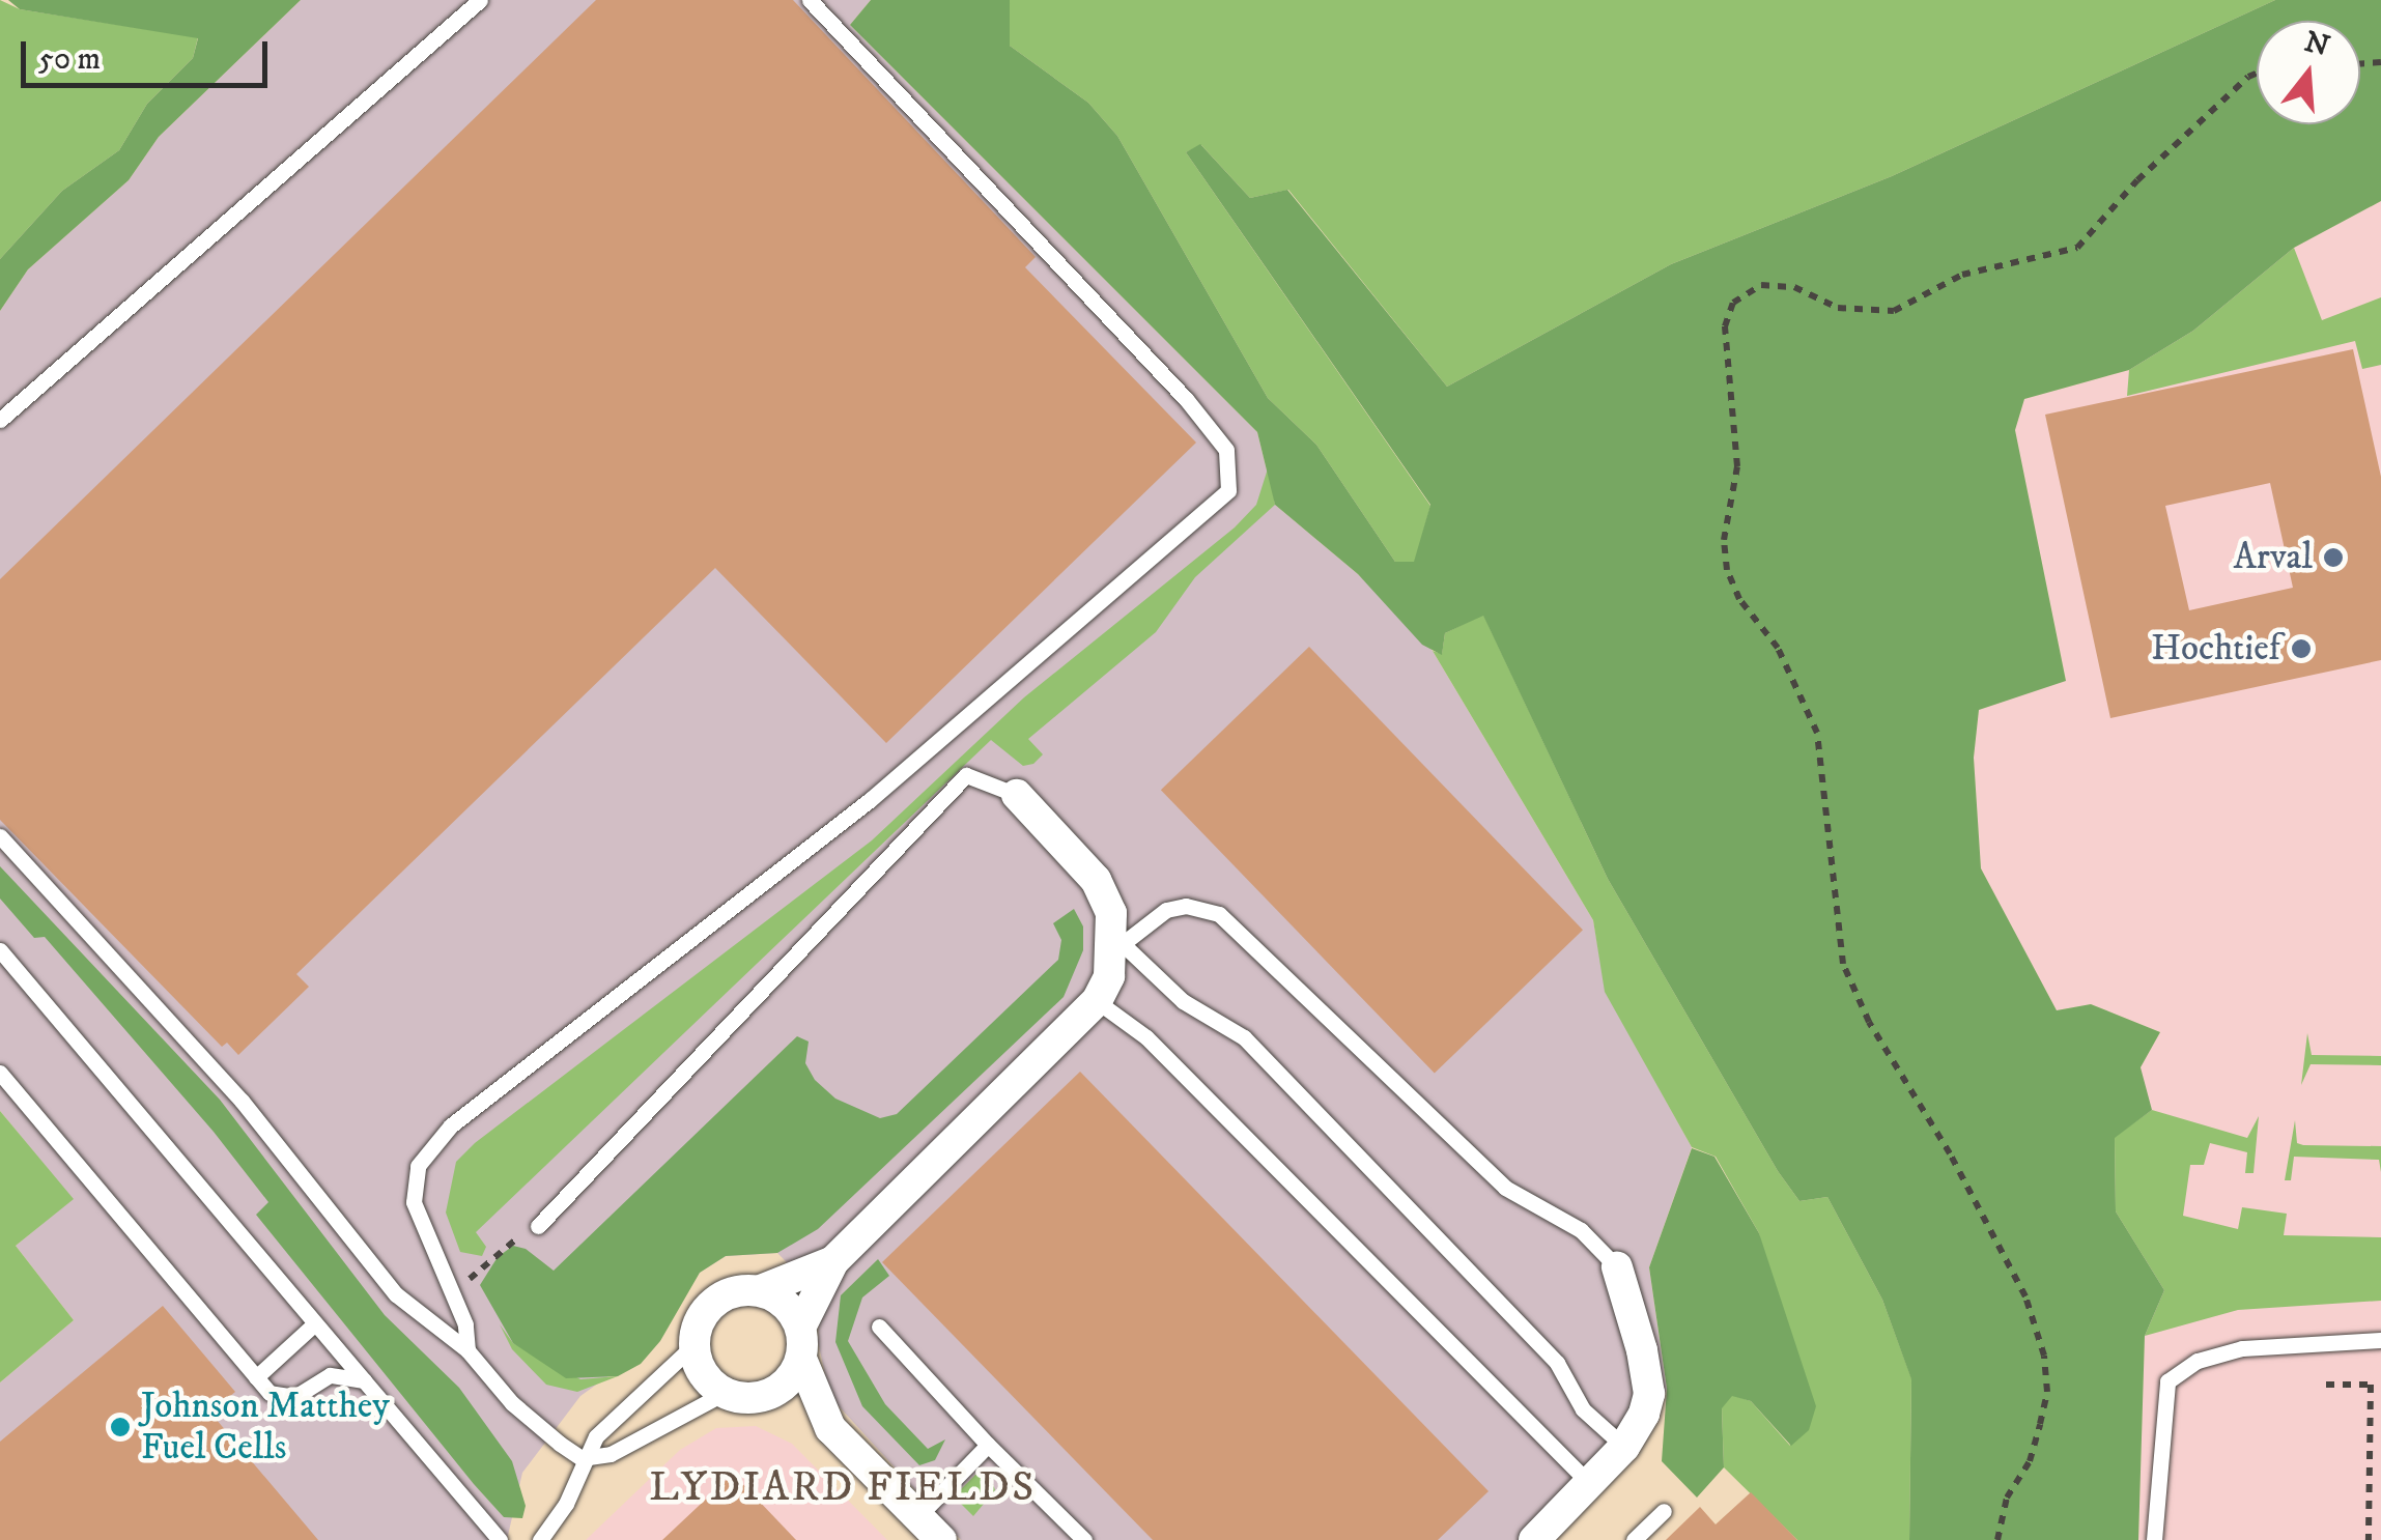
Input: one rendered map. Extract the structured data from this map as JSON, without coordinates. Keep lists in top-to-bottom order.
{
  "districts": ["LYDIARD FIELDS"],
  "places": ["Arval", "Hochtief", "Johnson Matthey Fuel Cells"],
  "scale_bar": "50 m",
  "north": "top"
}
